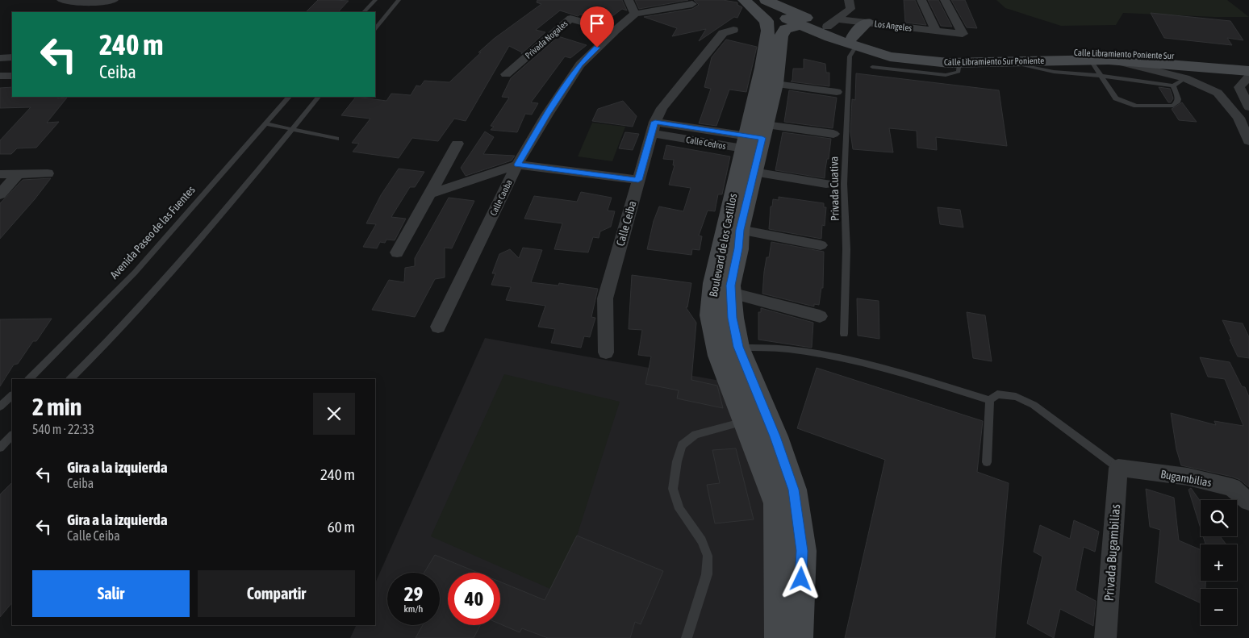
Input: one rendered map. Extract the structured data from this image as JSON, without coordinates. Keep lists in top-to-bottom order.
{
  "streets": {
    "street": [
      "Los Angeles",
      "Privada Nogales",
      "Calle Libramiento Poniente Sur",
      "Calle Libramiento Sur Poniente",
      "Calle Cedros",
      "Calle Caoba",
      "Calle Ceiba",
      "Boulevard de los Castillos",
      "Bugambilias",
      "Privada Bugambilias"
    ],
    "lane": ["Privada Cuativa", "Avenida Paseo de las Fuentes"]
  },
  "crossings": [
    ["Los Angeles", "Calle Libramiento Poniente Sur"],
    ["Privada Nogales", "Calle Caoba"],
    ["Calle Libramiento Poniente Sur", "Calle Libramiento Sur Poniente"],
    ["Calle Libramiento Poniente Sur", "Privada Cuativa"],
    ["Calle Libramiento Sur Poniente", "Privada Cuativa"],
    ["Calle Libramiento Sur Poniente", "Boulevard de los Castillos"],
    ["Calle Cedros", "Calle Ceiba"],
    ["Calle Cedros", "Boulevard de los Castillos"],
    ["Bugambilias", "Privada Bugambilias"]
  ],
  "page": {
    "turn": ["240 m", "Ceiba"],
    "heading": ["2 min", "540 m · 22:33"],
    "list": [
      {
        "name": "Gira a la izquierda",
        "note": "Ceiba",
        "value": "240 m"
      },
      {
        "name": "Gira a la izquierda",
        "note": "Calle Ceiba",
        "value": "60 m"
      }
    ],
    "map_buttons": ["+", "−"],
    "buttons": ["Salir", "Compartir"],
    "speed": "29 km/h",
    "limit": "40"
  }
}
